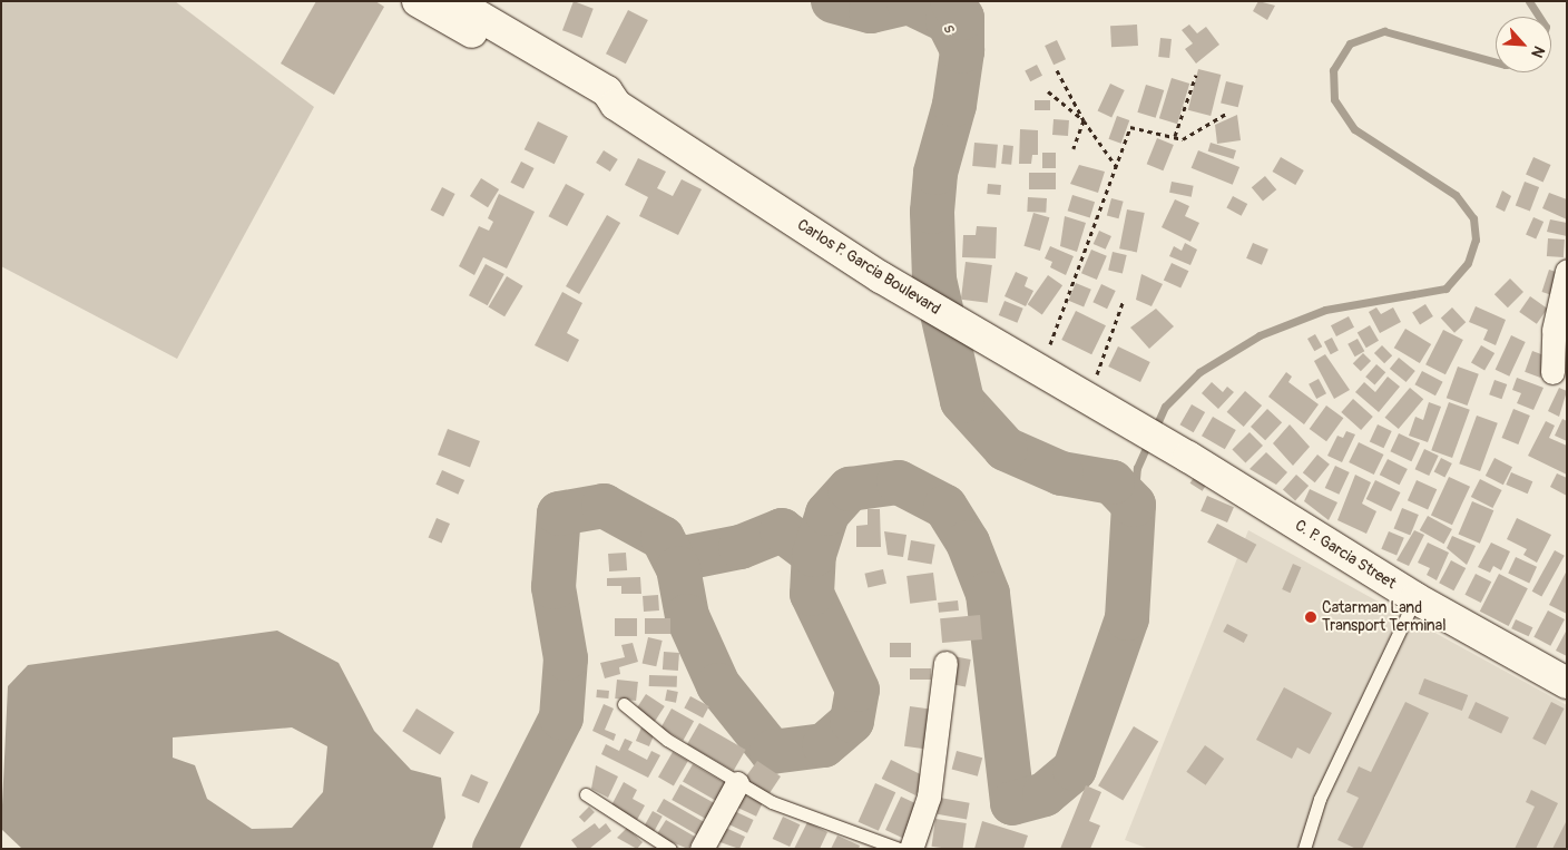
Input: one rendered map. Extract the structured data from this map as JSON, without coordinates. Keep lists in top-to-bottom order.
{
  "streets": {
    "main road": ["Carlos P. Garcia Boulevard", "C. P. Garcia Street"]
  },
  "crossings": [
    ["Carlos P. Garcia Boulevard", "C. P. Garcia Street"]
  ],
  "water": ["s"],
  "places": ["Catarman Land Transport Terminal"],
  "north": "bottom right"
}
